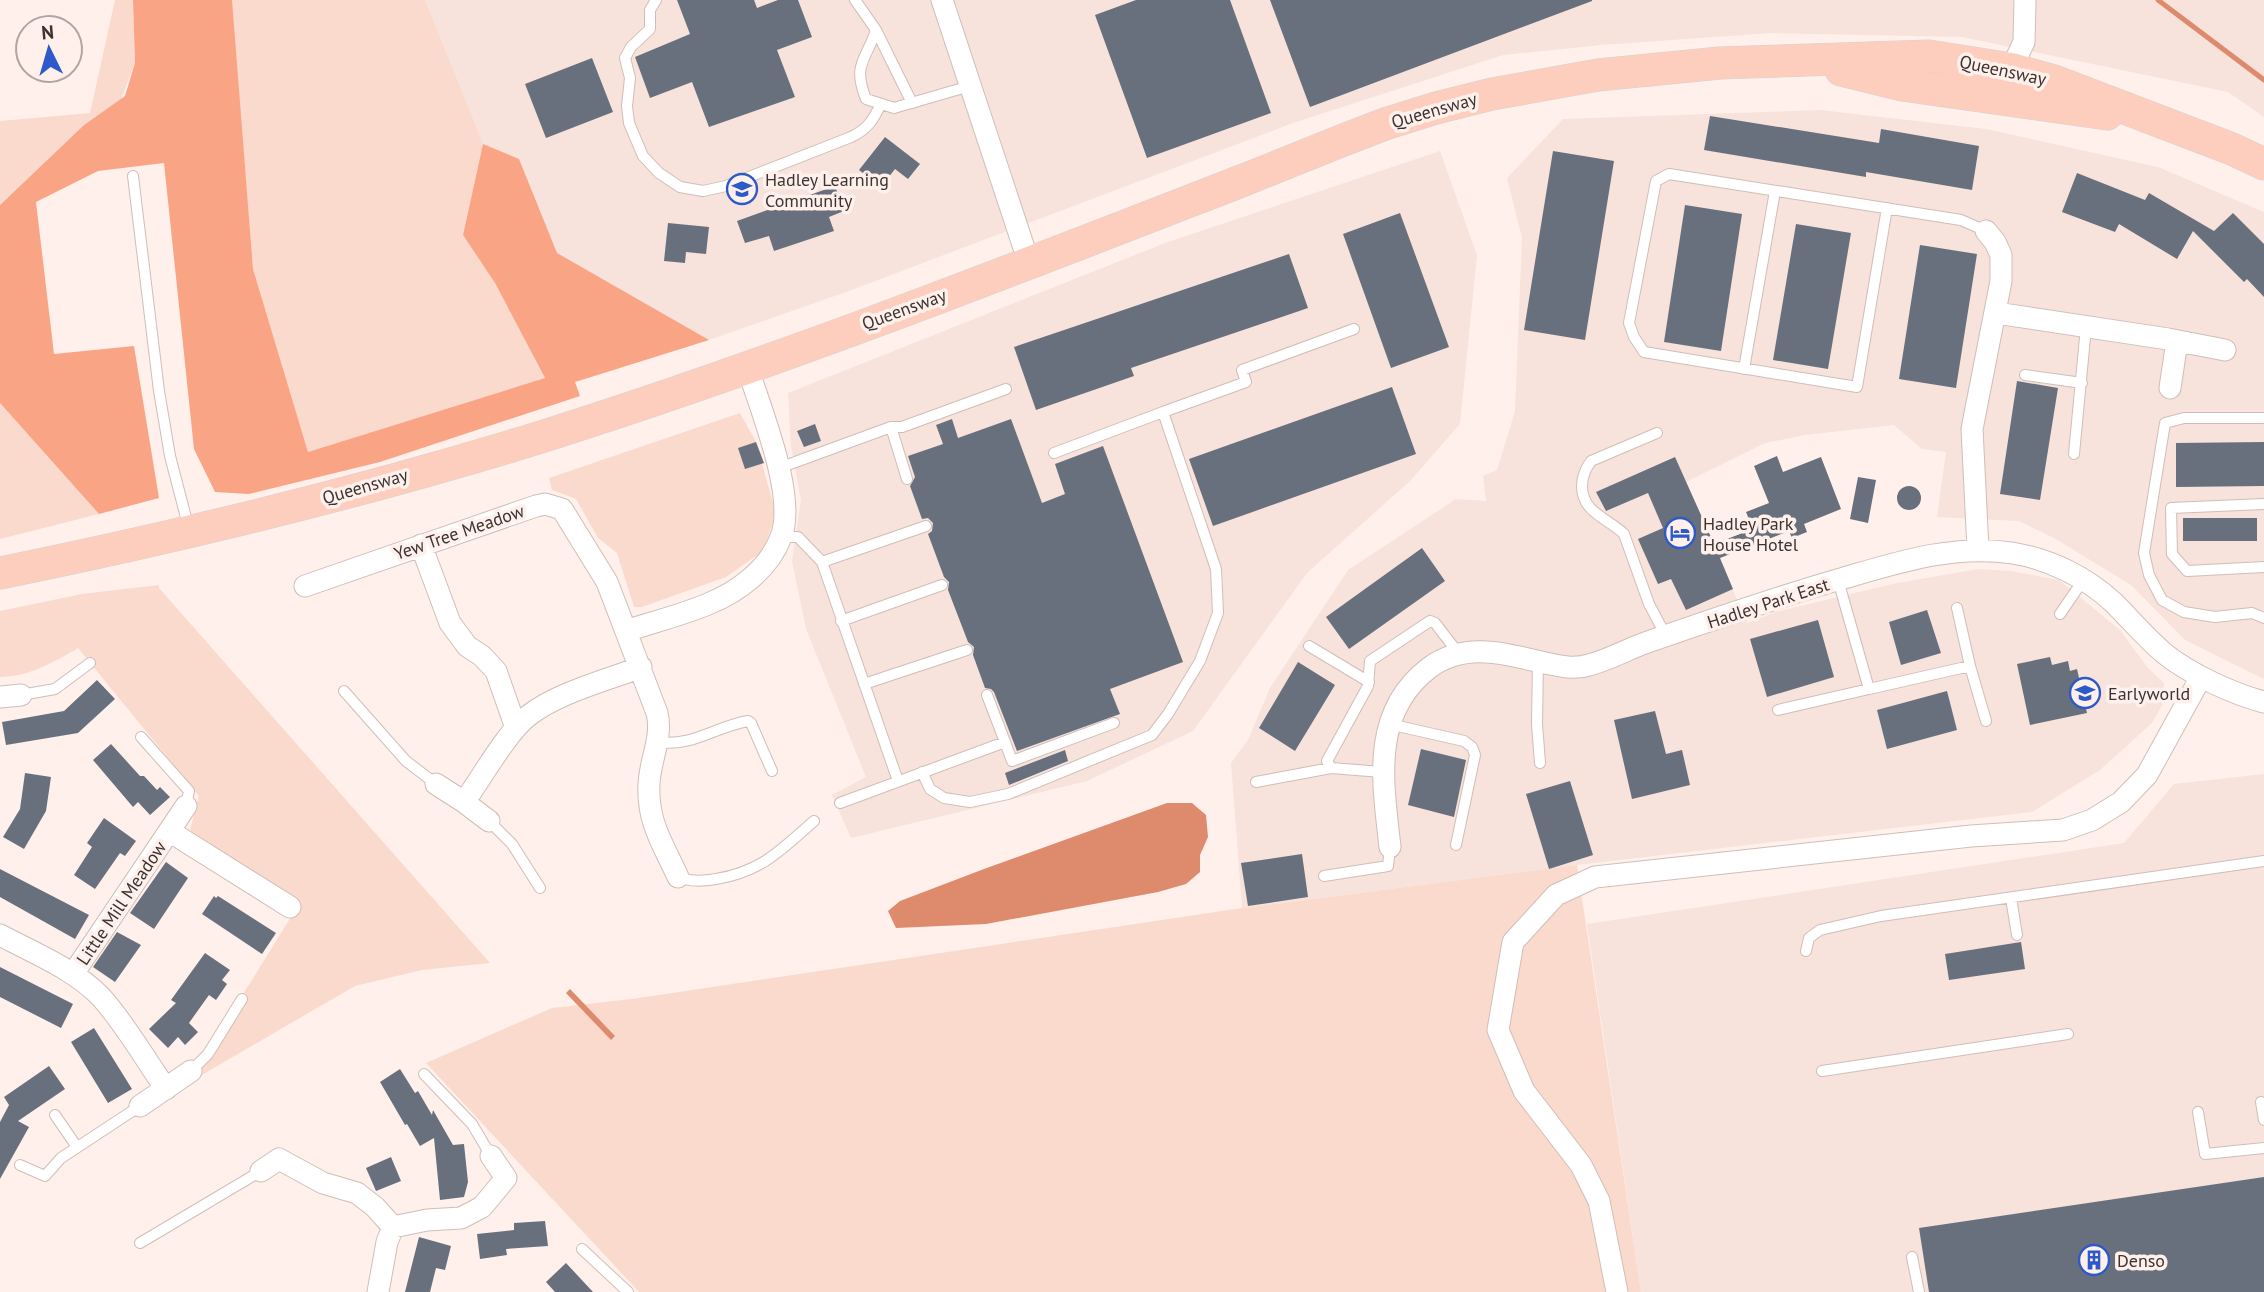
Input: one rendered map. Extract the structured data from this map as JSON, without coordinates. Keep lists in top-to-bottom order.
{
  "streets": {
    "main road": ["Queensway"],
    "street": ["Yew Tree Meadow", "Hadley Park East", "Little Mill Meadow"]
  },
  "places": {
    "school or university": ["Hadley Learning Community", "Earlyworld"],
    "hotel": ["Hadley Park House Hotel"],
    "building": ["Denso"]
  },
  "north": "top"
}
